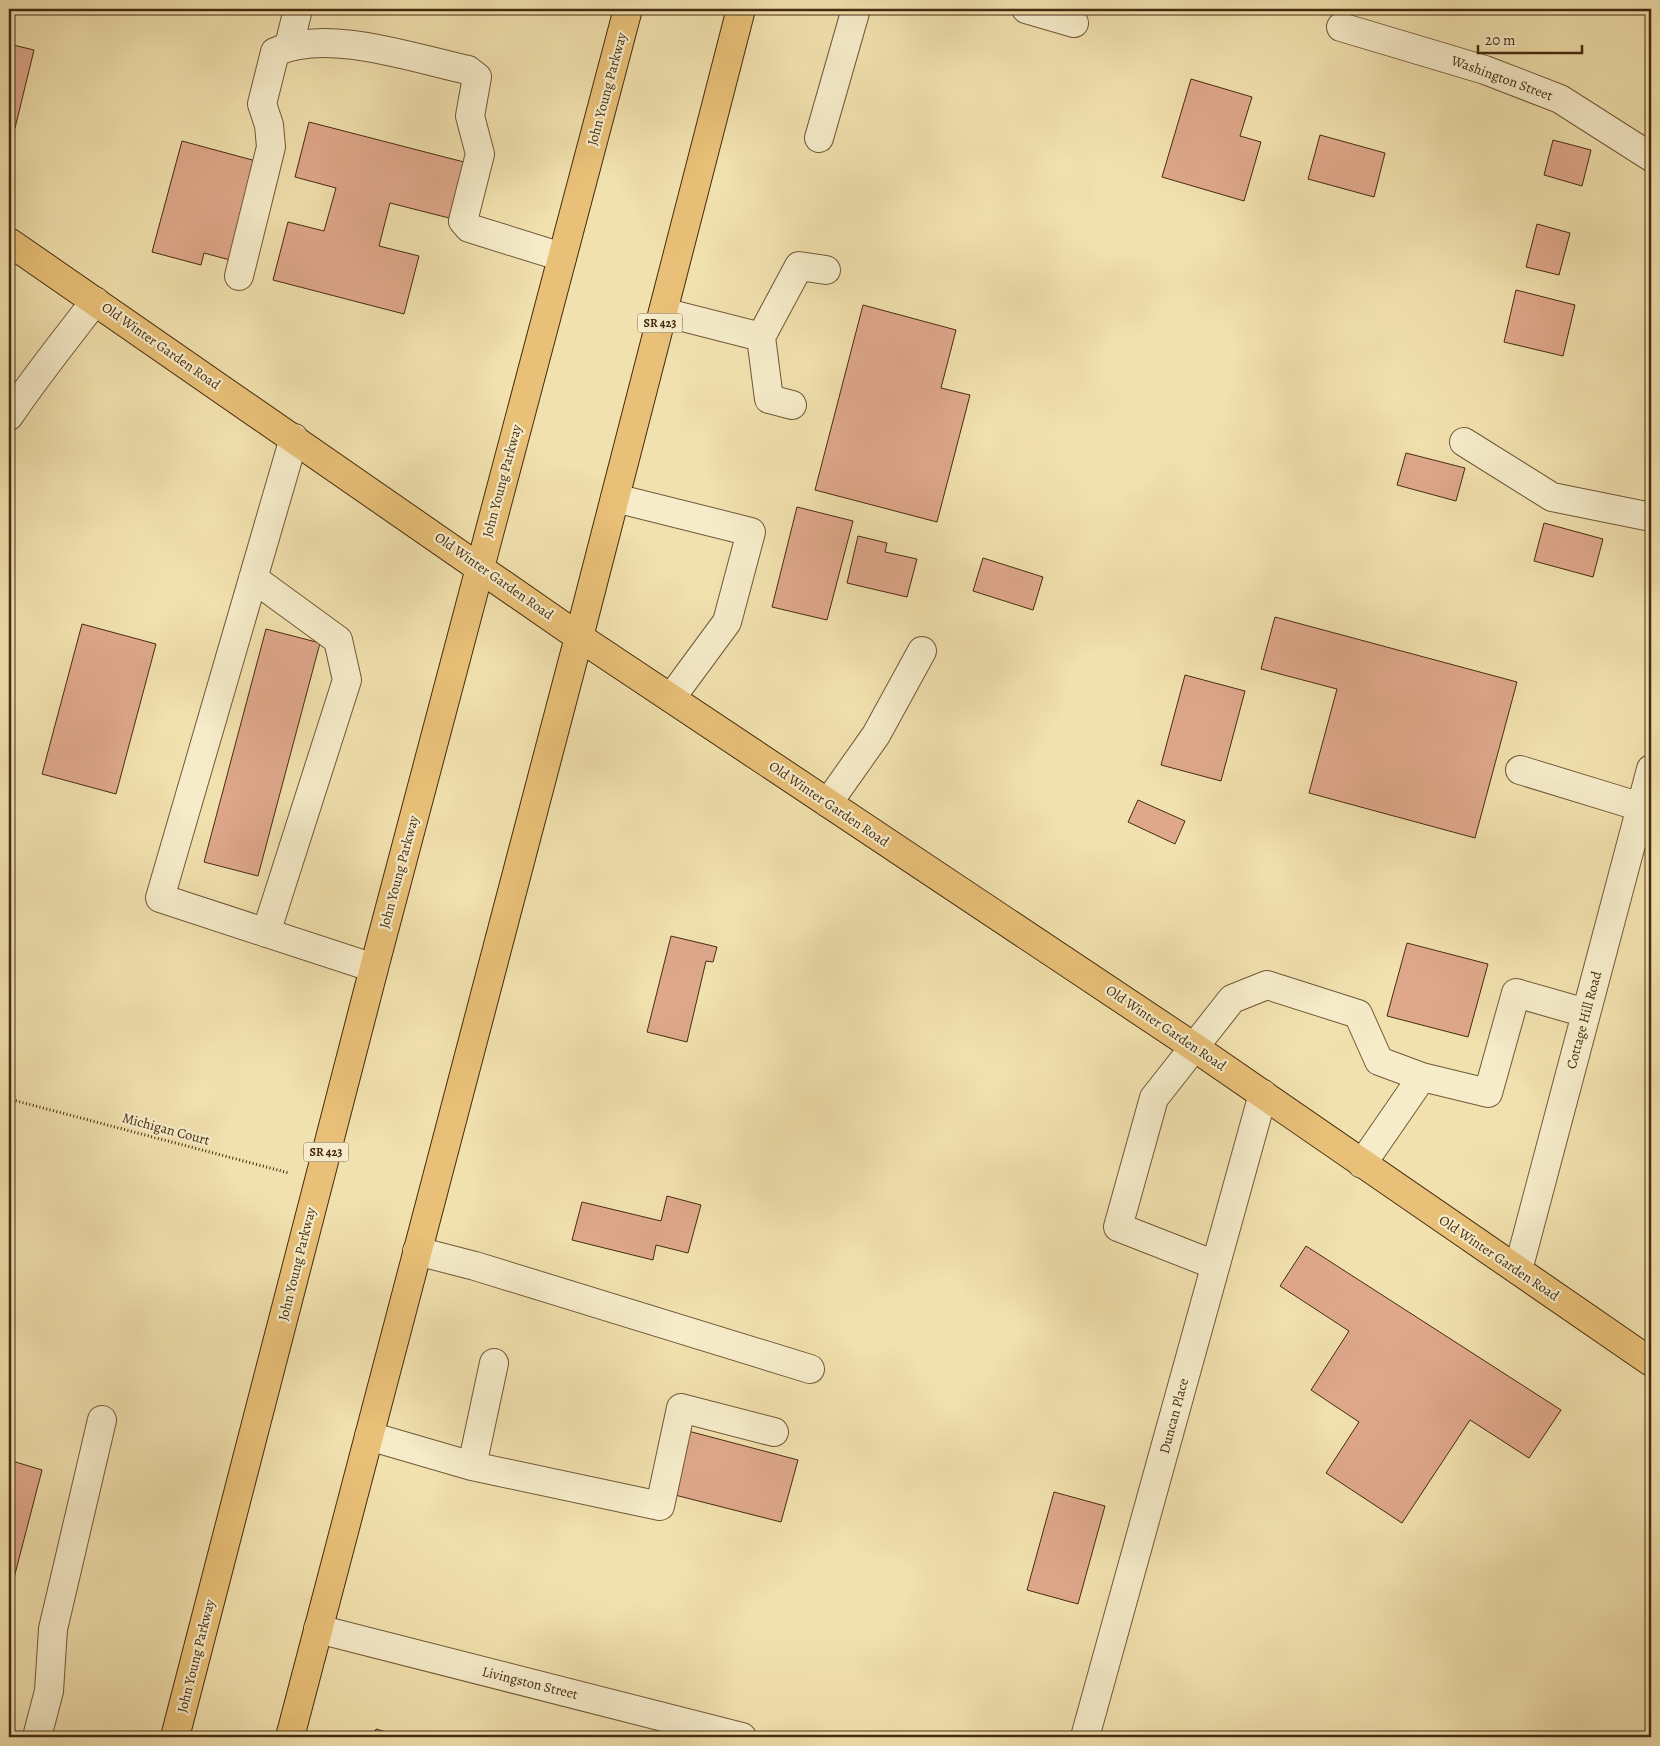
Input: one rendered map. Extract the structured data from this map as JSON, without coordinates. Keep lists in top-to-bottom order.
{
  "streets": {
    "main road": ["John Young Parkway", "SR 423", "Old Winter Garden Road"],
    "street": [
      "Washington Street",
      "Cottage Hill Road",
      "Duncan Place",
      "Livingston Street"
    ],
    "path": ["Michigan Court"]
  },
  "crossings": [
    ["John Young Parkway", "Old Winter Garden Road"],
    ["John Young Parkway", "Michigan Court"],
    ["SR 423", "Old Winter Garden Road"],
    ["SR 423", "Livingston Street"],
    ["Old Winter Garden Road", "Cottage Hill Road"],
    ["Old Winter Garden Road", "Duncan Place"]
  ],
  "scale_bar": "20 m"
}
